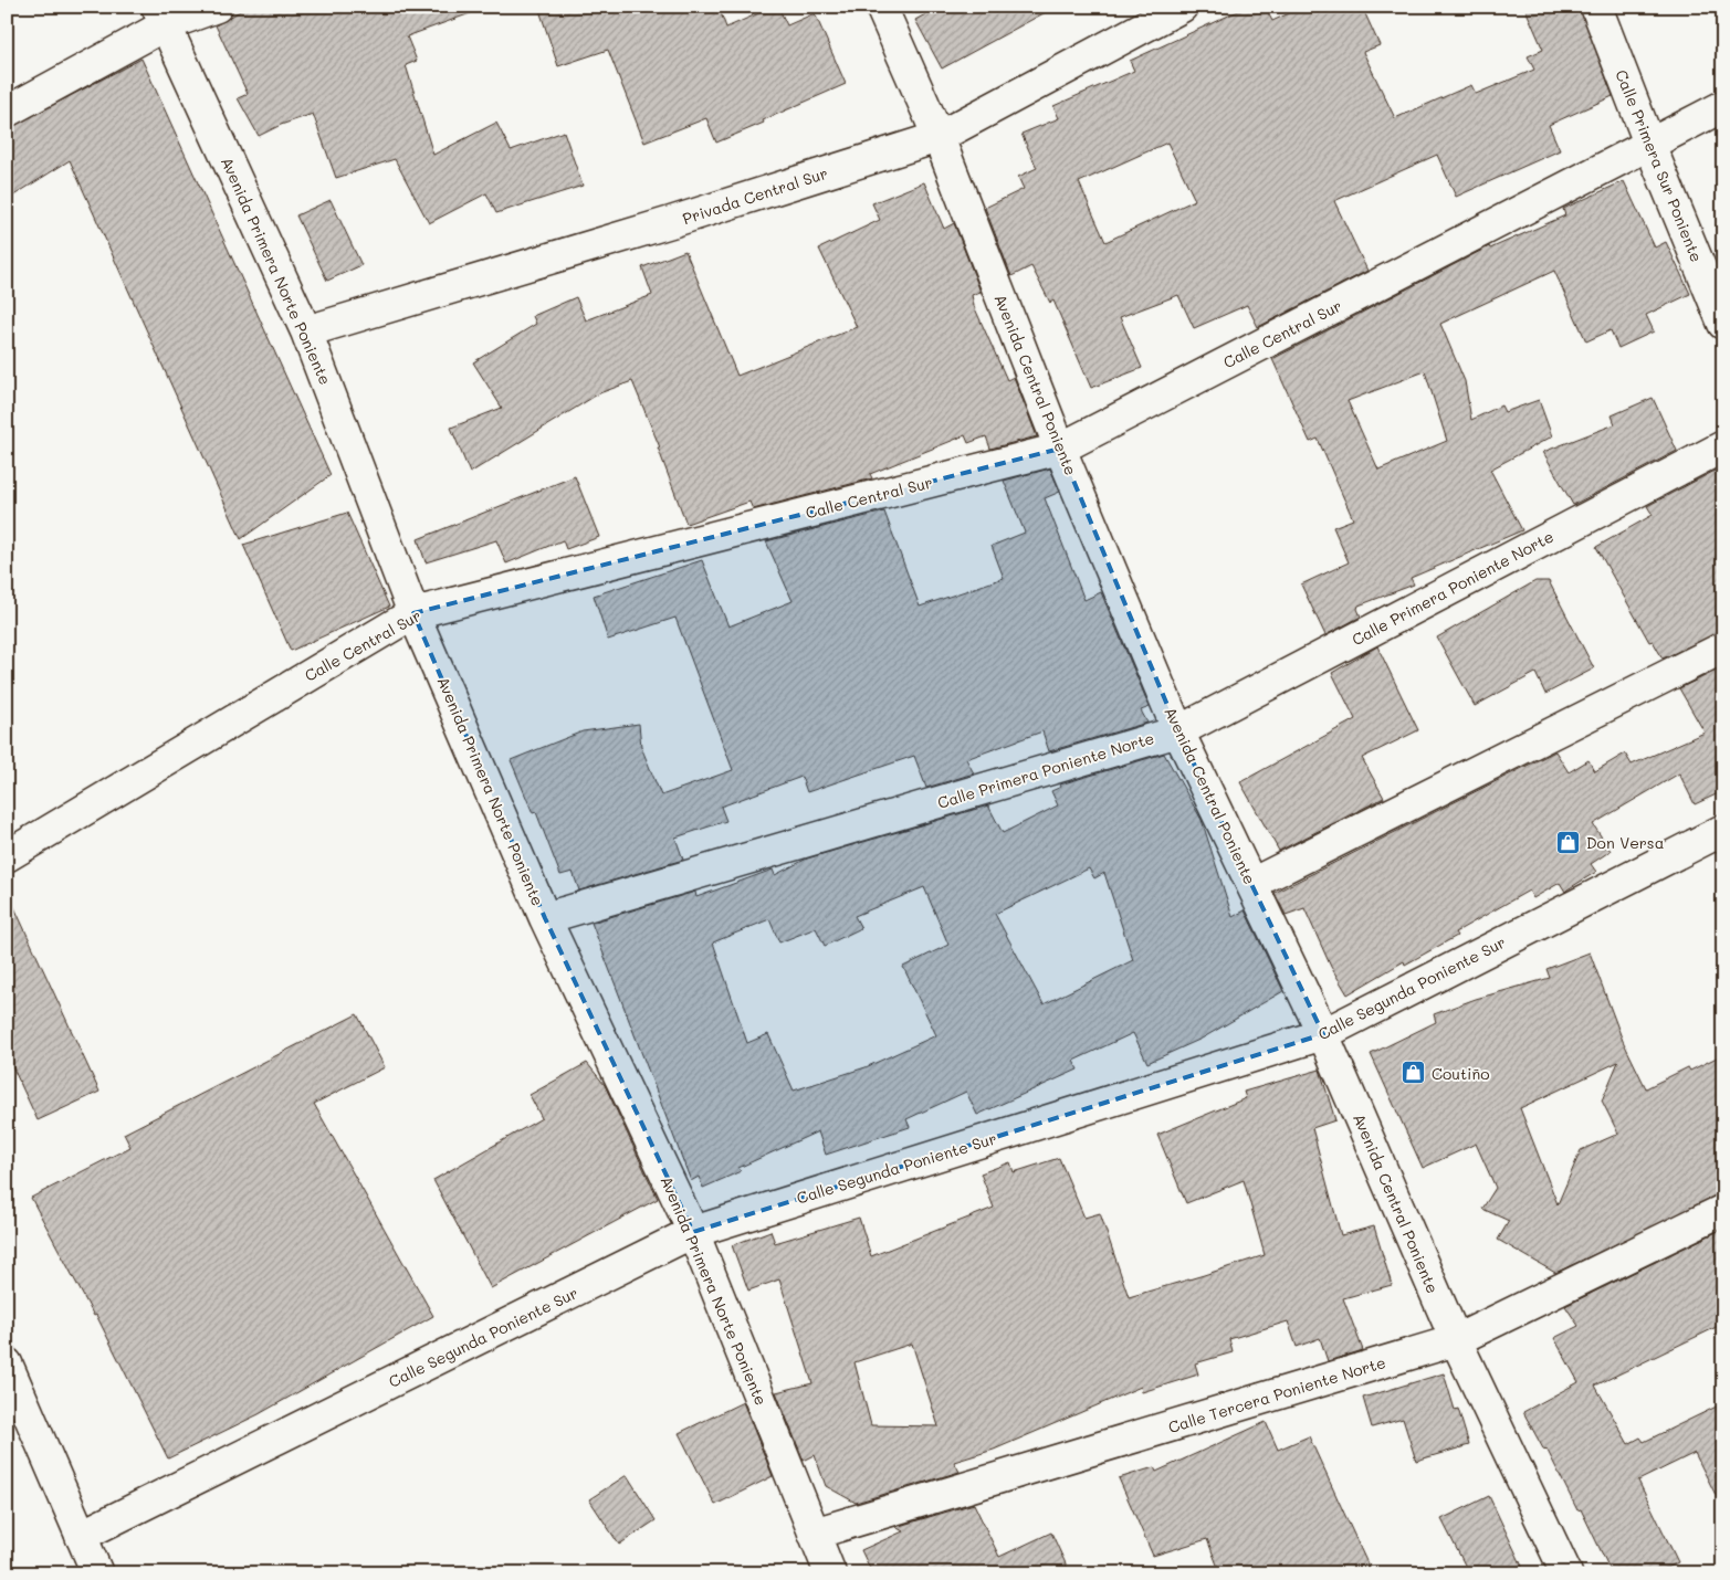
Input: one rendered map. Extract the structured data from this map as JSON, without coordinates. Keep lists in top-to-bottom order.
{
  "streets": {
    "street": [
      "Calle Primera Sur Poniente",
      "Privada Central Sur",
      "Avenida Primera Norte Poniente",
      "Calle Central Sur",
      "Avenida Central Poniente",
      "Calle Primera Poniente Norte",
      "Calle Segunda Poniente Sur",
      "Calle Tercera Poniente Norte"
    ]
  },
  "crossings": [
    ["Calle Primera Sur Poniente", "Calle Central Sur"],
    ["Privada Central Sur", "Avenida Primera Norte Poniente"],
    ["Privada Central Sur", "Avenida Central Poniente"],
    ["Avenida Primera Norte Poniente", "Calle Central Sur"],
    ["Avenida Primera Norte Poniente", "Calle Primera Poniente Norte"],
    ["Avenida Primera Norte Poniente", "Calle Segunda Poniente Sur"],
    ["Avenida Primera Norte Poniente", "Calle Tercera Poniente Norte"],
    ["Calle Central Sur", "Avenida Central Poniente"],
    ["Avenida Central Poniente", "Calle Primera Poniente Norte"],
    ["Avenida Central Poniente", "Calle Segunda Poniente Sur"],
    ["Avenida Central Poniente", "Calle Tercera Poniente Norte"]
  ],
  "places": {
    "shop": ["Don Versa", "Coutiño"]
  }
}
